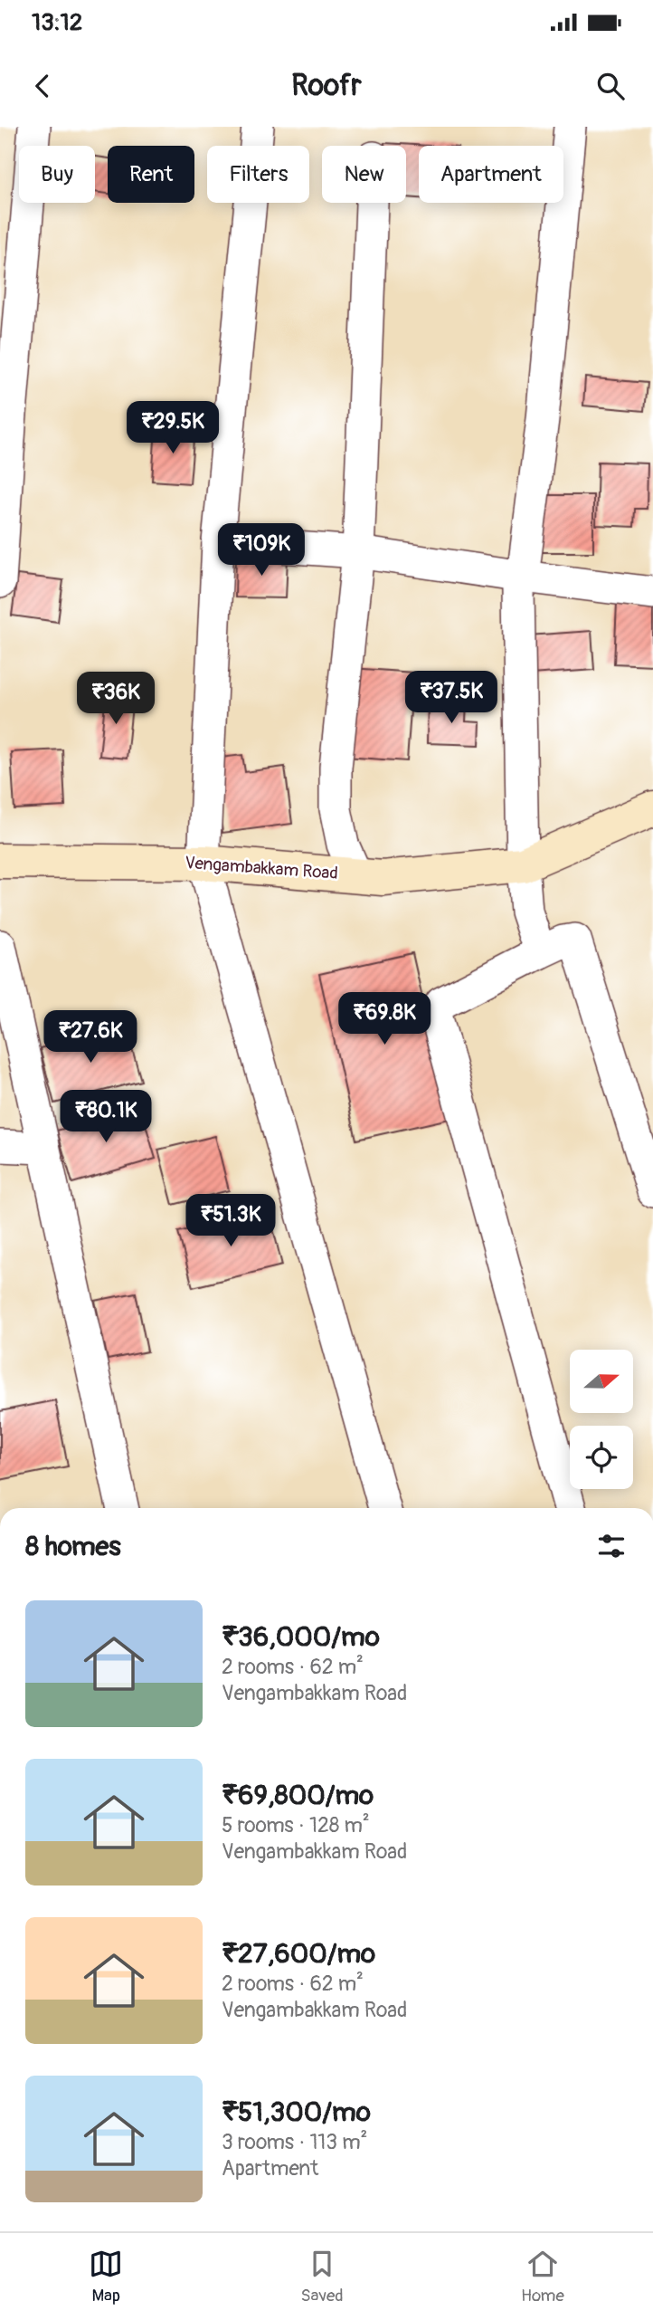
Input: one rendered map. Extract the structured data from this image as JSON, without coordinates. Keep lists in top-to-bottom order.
{
  "streets": {
    "main road": ["Vengambakkam Road"]
  },
  "north": "right",
  "page": {
    "status": "13:12",
    "header": "Roofr",
    "chip": [
      "Buy",
      "Rent",
      "Filters",
      "New",
      "Apartment"
    ],
    "price": [
      "₹29.5K",
      "₹109K",
      "₹37.5K",
      "₹36K",
      "₹69.8K",
      "₹27.6K",
      "₹80.1K",
      "₹51.3K"
    ],
    "heading": "8 homes",
    "list": [
      {
        "name": "₹36,000/mo",
        "note": "2 rooms · 62 m² · Vengambakkam Road"
      },
      {
        "name": "₹69,800/mo",
        "note": "5 rooms · 128 m² · Vengambakkam Road"
      },
      {
        "name": "₹27,600/mo",
        "note": "2 rooms · 62 m² · Vengambakkam Road"
      },
      {
        "name": "₹51,300/mo",
        "note": "3 rooms · 113 m² · Apartment"
      }
    ],
    "tabs": ["Map", "Saved", "Home"]
  }
}
